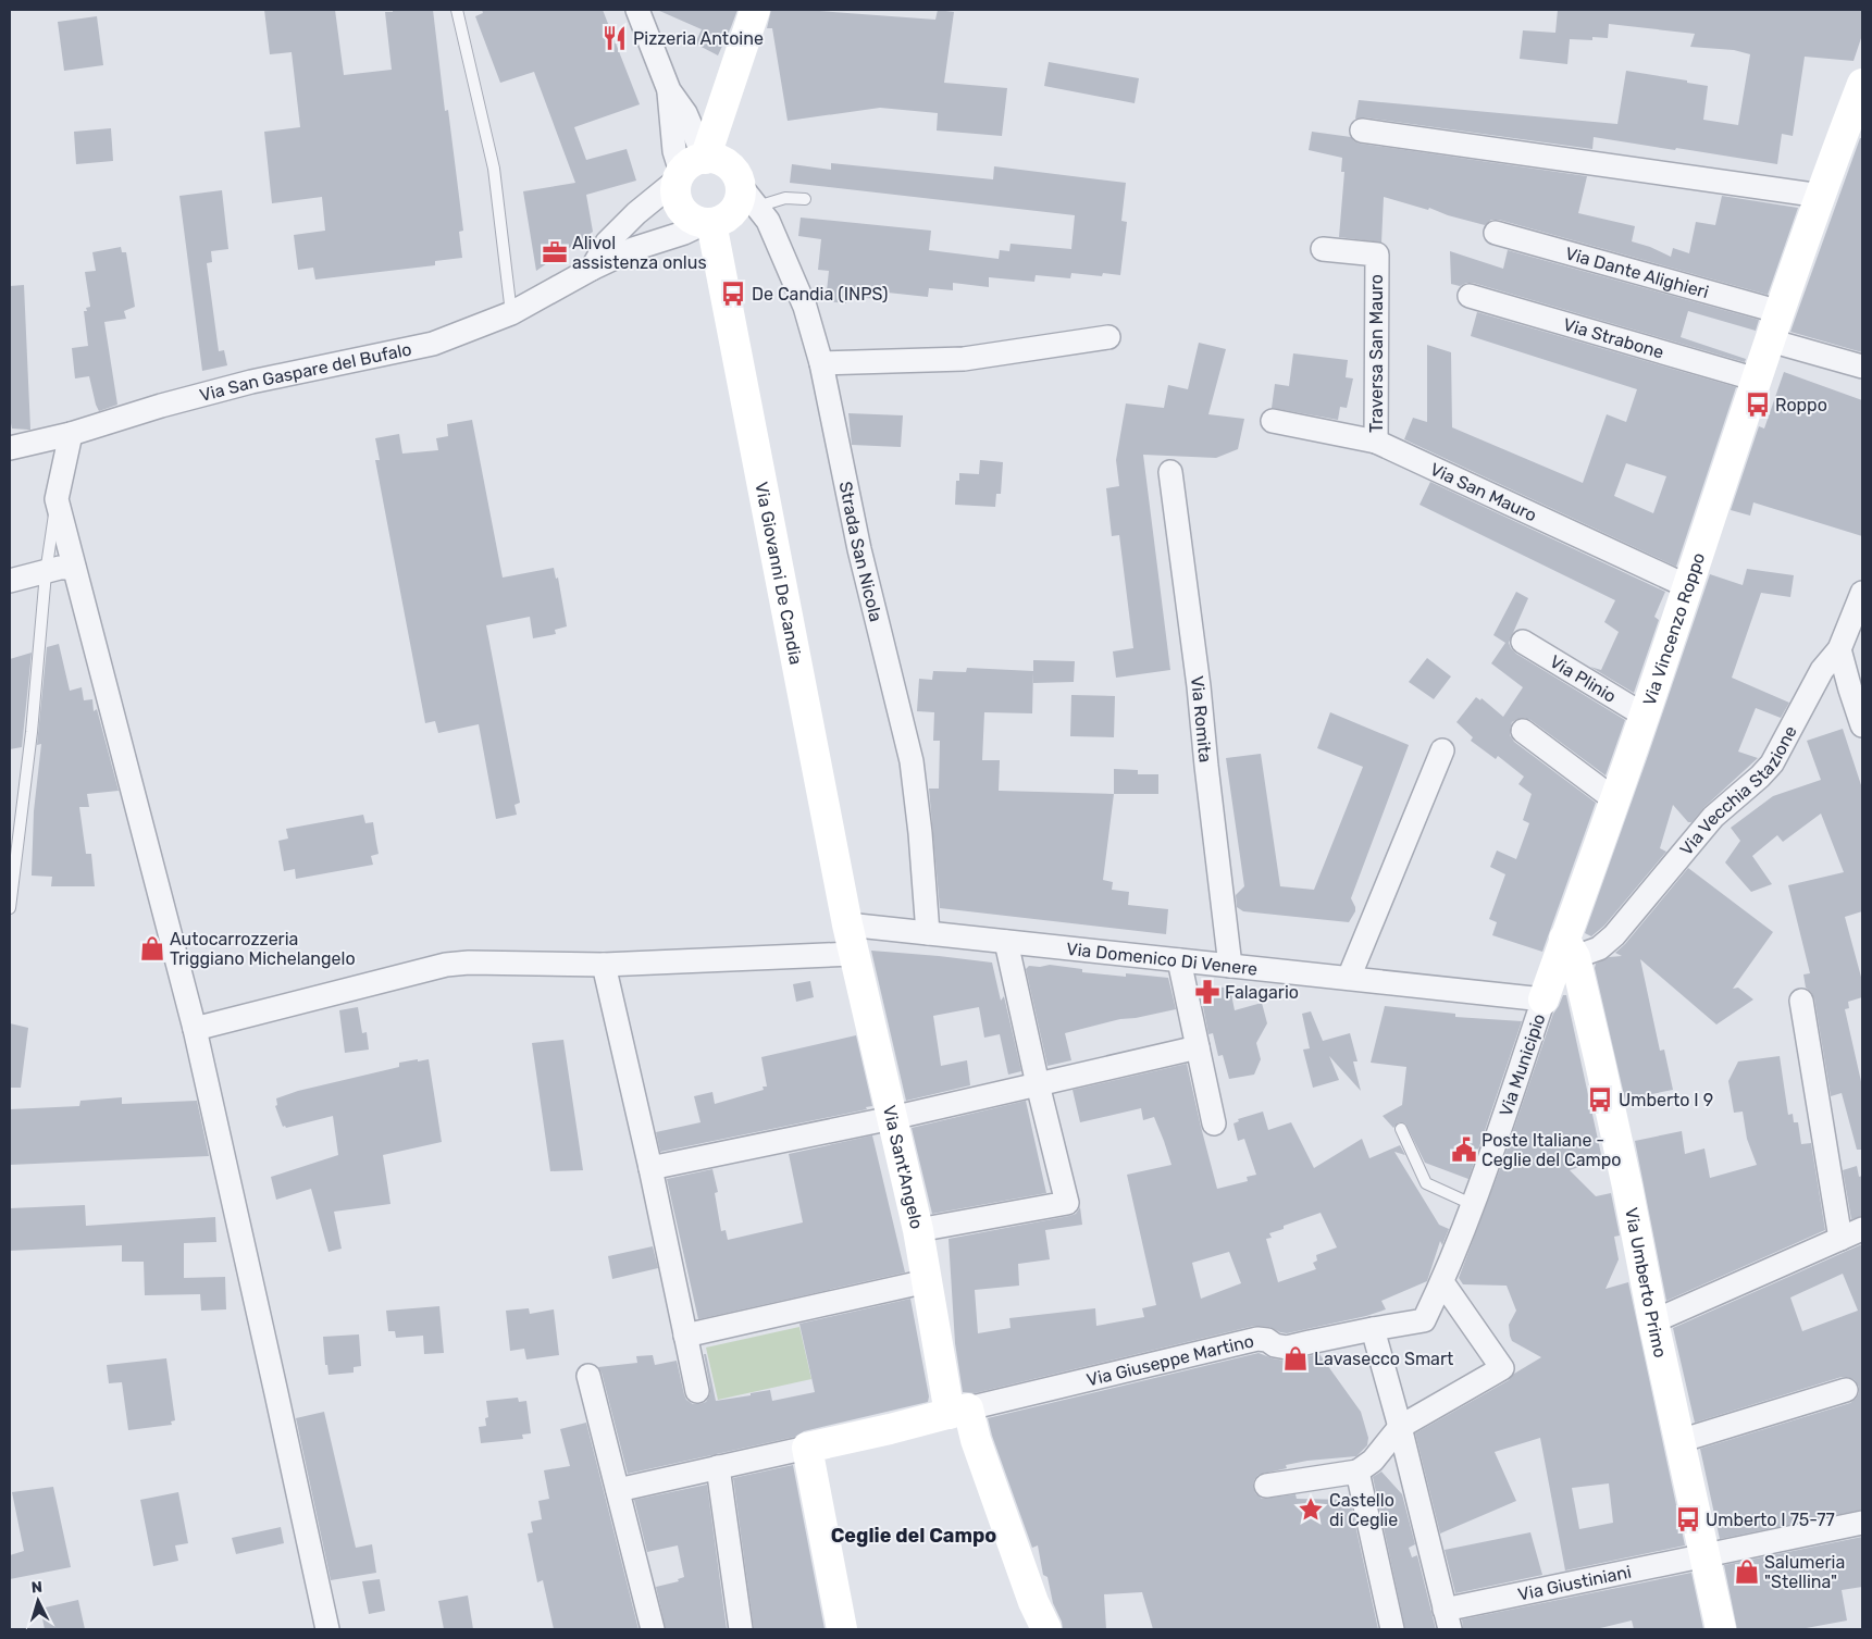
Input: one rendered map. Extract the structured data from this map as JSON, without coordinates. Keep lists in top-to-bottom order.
{
  "streets": {
    "street": [
      "Via Dante Alighieri",
      "Via Strabone",
      "Traversa San Mauro",
      "Via San Gaspare del Bufalo",
      "Via San Mauro",
      "Strada San Nicola",
      "Via Giovanni De Candia",
      "Via Vincenzo Roppo",
      "Via Plinio",
      "Via Romita",
      "Via Vecchia Stazione",
      "Via Domenico Di Venere",
      "Via Municipio",
      "Via Sant'Angelo",
      "Via Umberto Primo",
      "Via Giuseppe Martino",
      "Via Giustiniani"
    ]
  },
  "crossings": [
    ["Via Dante Alighieri", "Via Vincenzo Roppo"],
    ["Via Strabone", "Via Vincenzo Roppo"],
    ["Traversa San Mauro", "Via San Mauro"],
    ["Via San Gaspare del Bufalo", "Strada San Nicola"],
    ["Via San Gaspare del Bufalo", "Via Giovanni De Candia"],
    ["Via San Mauro", "Via Vincenzo Roppo"],
    ["Strada San Nicola", "Via Giovanni De Candia"],
    ["Strada San Nicola", "Via Domenico Di Venere"],
    ["Via Giovanni De Candia", "Via Domenico Di Venere"],
    ["Via Giovanni De Candia", "Via Sant'Angelo"],
    ["Via Vincenzo Roppo", "Via Plinio"],
    ["Via Vincenzo Roppo", "Via Vecchia Stazione"],
    ["Via Vincenzo Roppo", "Via Domenico Di Venere"],
    ["Via Vincenzo Roppo", "Via Municipio"],
    ["Via Vincenzo Roppo", "Via Umberto Primo"],
    ["Via Romita", "Via Domenico Di Venere"],
    ["Via Vecchia Stazione", "Via Umberto Primo"],
    ["Via Domenico Di Venere", "Via Municipio"],
    ["Via Domenico Di Venere", "Via Sant'Angelo"],
    ["Via Municipio", "Via Giuseppe Martino"],
    ["Via Sant'Angelo", "Via Giuseppe Martino"],
    ["Via Umberto Primo", "Via Giustiniani"]
  ],
  "districts": ["Ceglie del Campo"],
  "places": {
    "restaurant": ["Pizzeria Antoine"],
    "office": ["Alivol assistenza onlus"],
    "bus stop": [
      "De Candia (INPS)",
      "Roppo",
      "Umberto I 9",
      "Umberto I 75-77"
    ],
    "shop": ["Autocarrozzeria Triggiano Michelangelo", "Lavasecco Smart", "Salumeria \"Stellina\""],
    "pharmacy": ["Falagario"],
    "public building": ["Poste Italiane - Ceglie del Campo"],
    "place": ["Castello di Ceglie"]
  },
  "north": "top"
}
